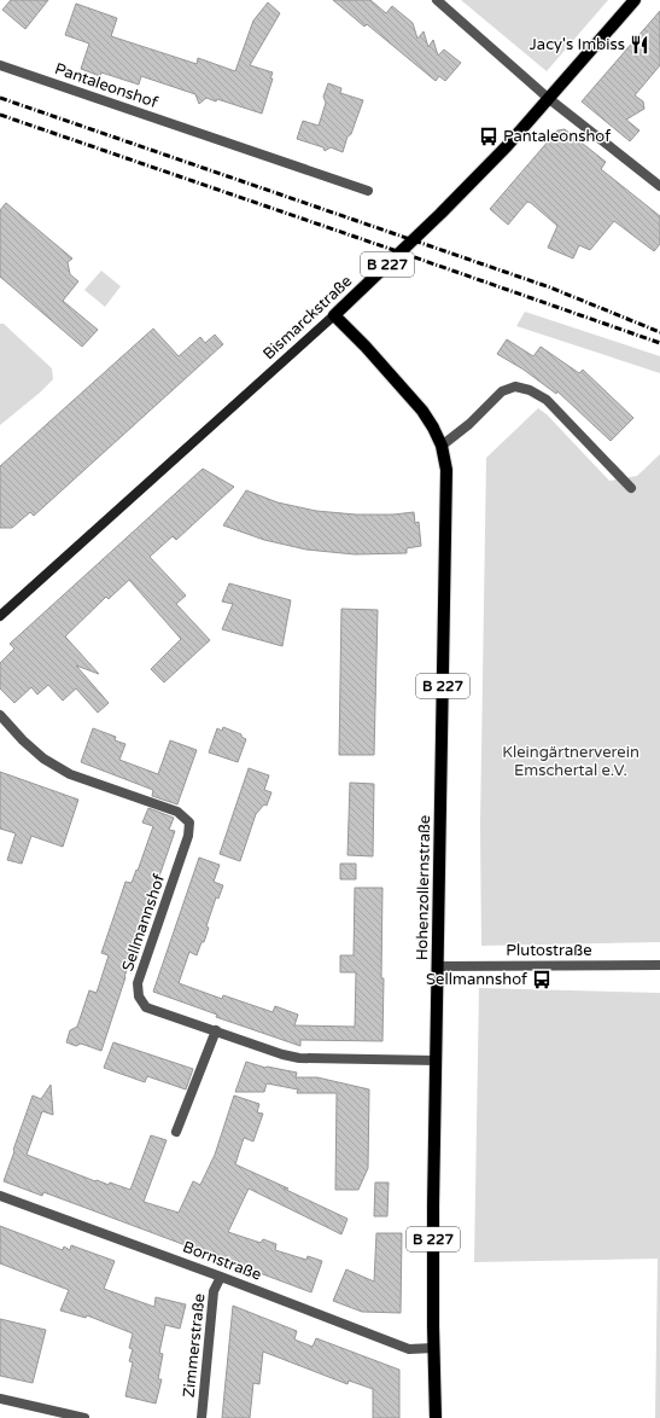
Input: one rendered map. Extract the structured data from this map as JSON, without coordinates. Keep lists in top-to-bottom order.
{
  "streets": {
    "main road": ["B 227", "Bismarckstraße", "Hohenzollernstraße"],
    "street": [
      "Pantaleonshof",
      "Sellmannshof",
      "Plutostraße",
      "Bornstraße",
      "Zimmerstraße"
    ]
  },
  "crossings": [
    ["Bismarckstraße", "Hohenzollernstraße"],
    ["Hohenzollernstraße", "Sellmannshof"],
    ["Hohenzollernstraße", "Plutostraße"],
    ["Hohenzollernstraße", "Bornstraße"],
    ["Bornstraße", "Zimmerstraße"]
  ],
  "parks": ["Kleingärtnerverein Emschertal e.V."],
  "places": {
    "restaurant": ["Jacy's Imbiss"],
    "bus stop": ["Pantaleonshof", "Sellmannshof"]
  }
}
